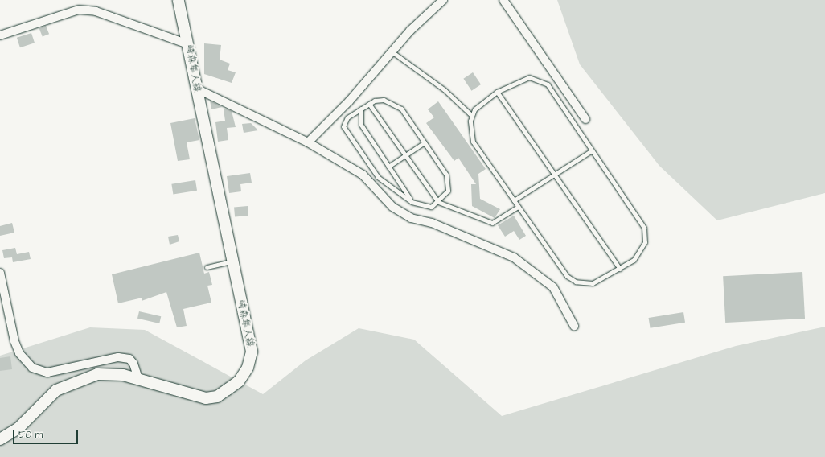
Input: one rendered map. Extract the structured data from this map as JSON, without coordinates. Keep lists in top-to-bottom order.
{
  "streets": {
    "main road": ["崎森隼人線"]
  },
  "scale_bar": "50 m"
}
